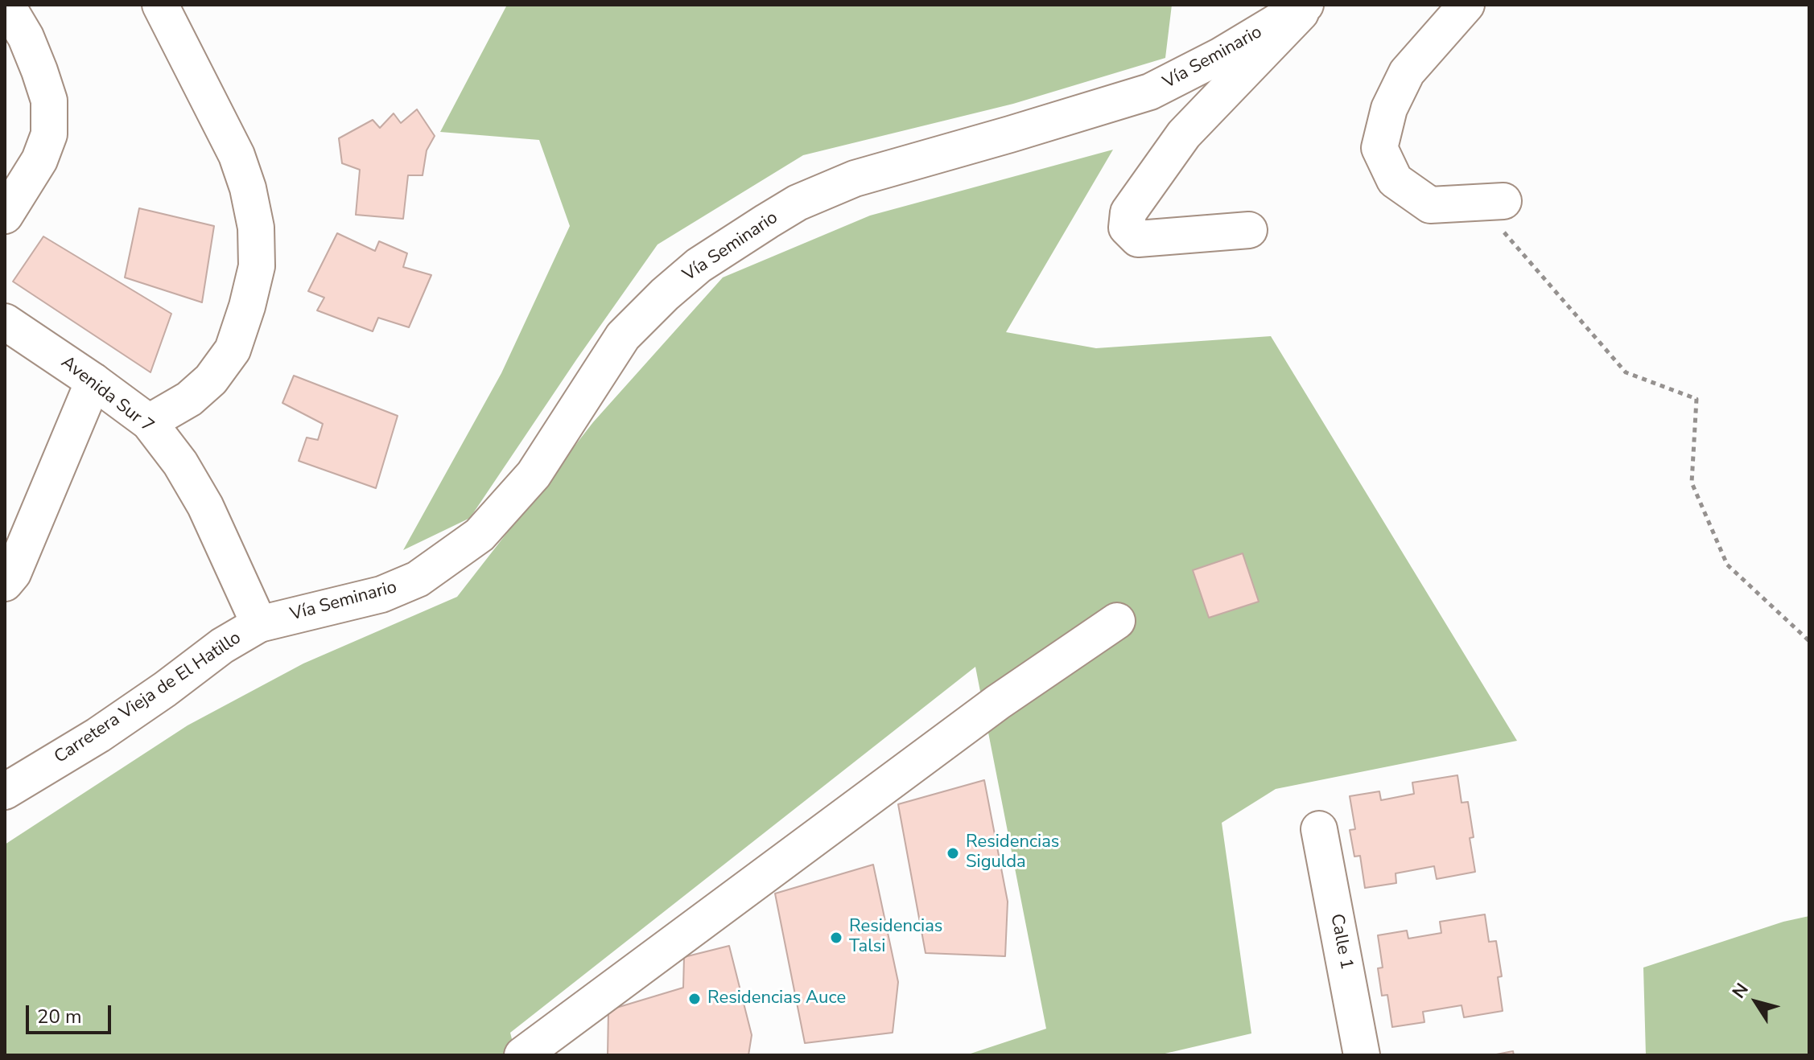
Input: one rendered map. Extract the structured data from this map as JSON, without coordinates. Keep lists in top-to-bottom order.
{
  "streets": {
    "street": [
      "Vía Seminario",
      "Avenida Sur 7",
      "Carretera Vieja de El Hatillo",
      "Calle 1"
    ]
  },
  "crossings": [
    ["Vía Seminario", "Avenida Sur 7"],
    ["Vía Seminario", "Carretera Vieja de El Hatillo"],
    ["Avenida Sur 7", "Carretera Vieja de El Hatillo"]
  ],
  "places": ["Residencias Sigulda", "Residencias Talsi", "Residencias Auce"],
  "scale_bar": "20 m",
  "north": "top left"
}
